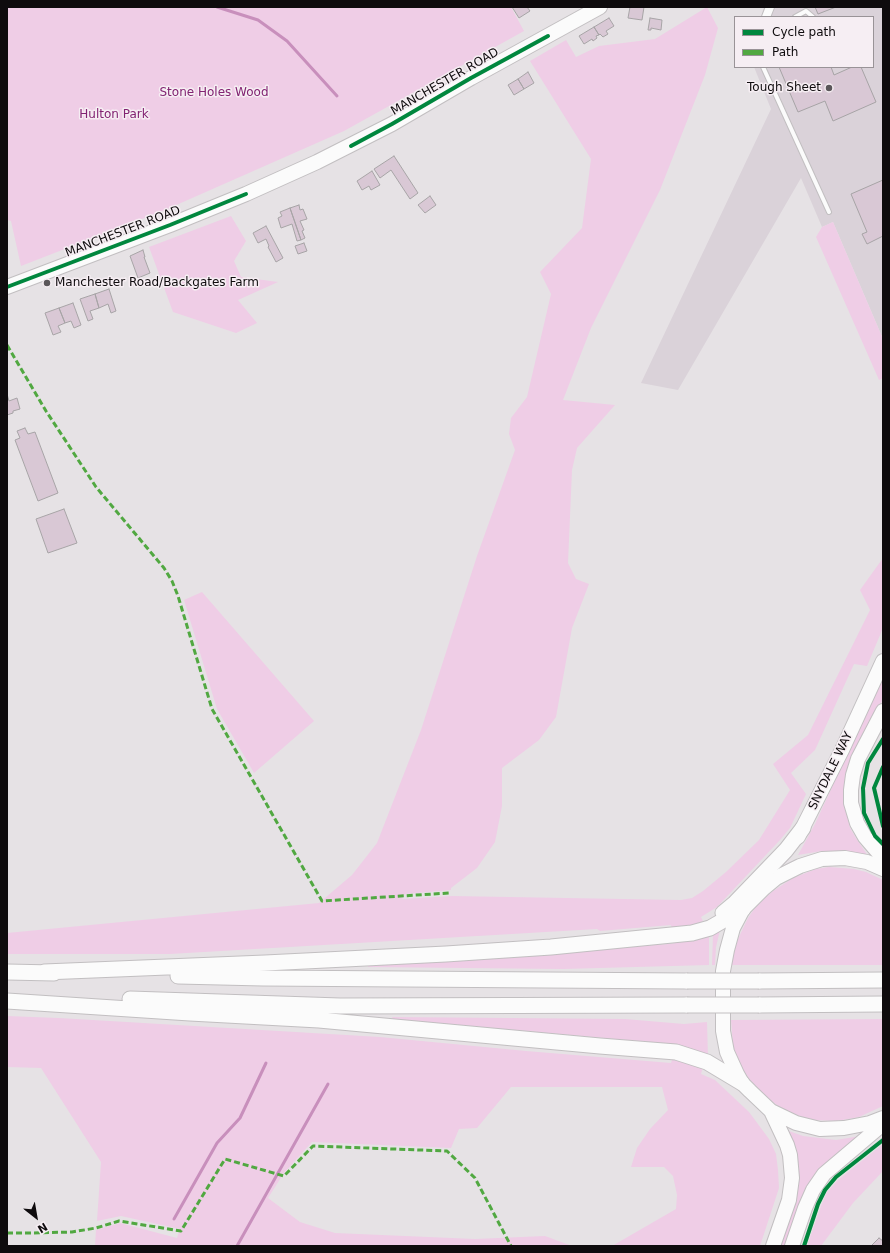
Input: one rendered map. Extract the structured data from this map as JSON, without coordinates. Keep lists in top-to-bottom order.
{
  "streets": {
    "highway": ["MANCHESTER ROAD", "SNYDALE WAY"]
  },
  "parks": ["Stone Holes Wood", "Hulton Park"],
  "places": ["Tough Sheet", "Manchester Road/Backgates Farm"],
  "legend": ["Cycle path", "Path"],
  "north": "bottom right"
}
